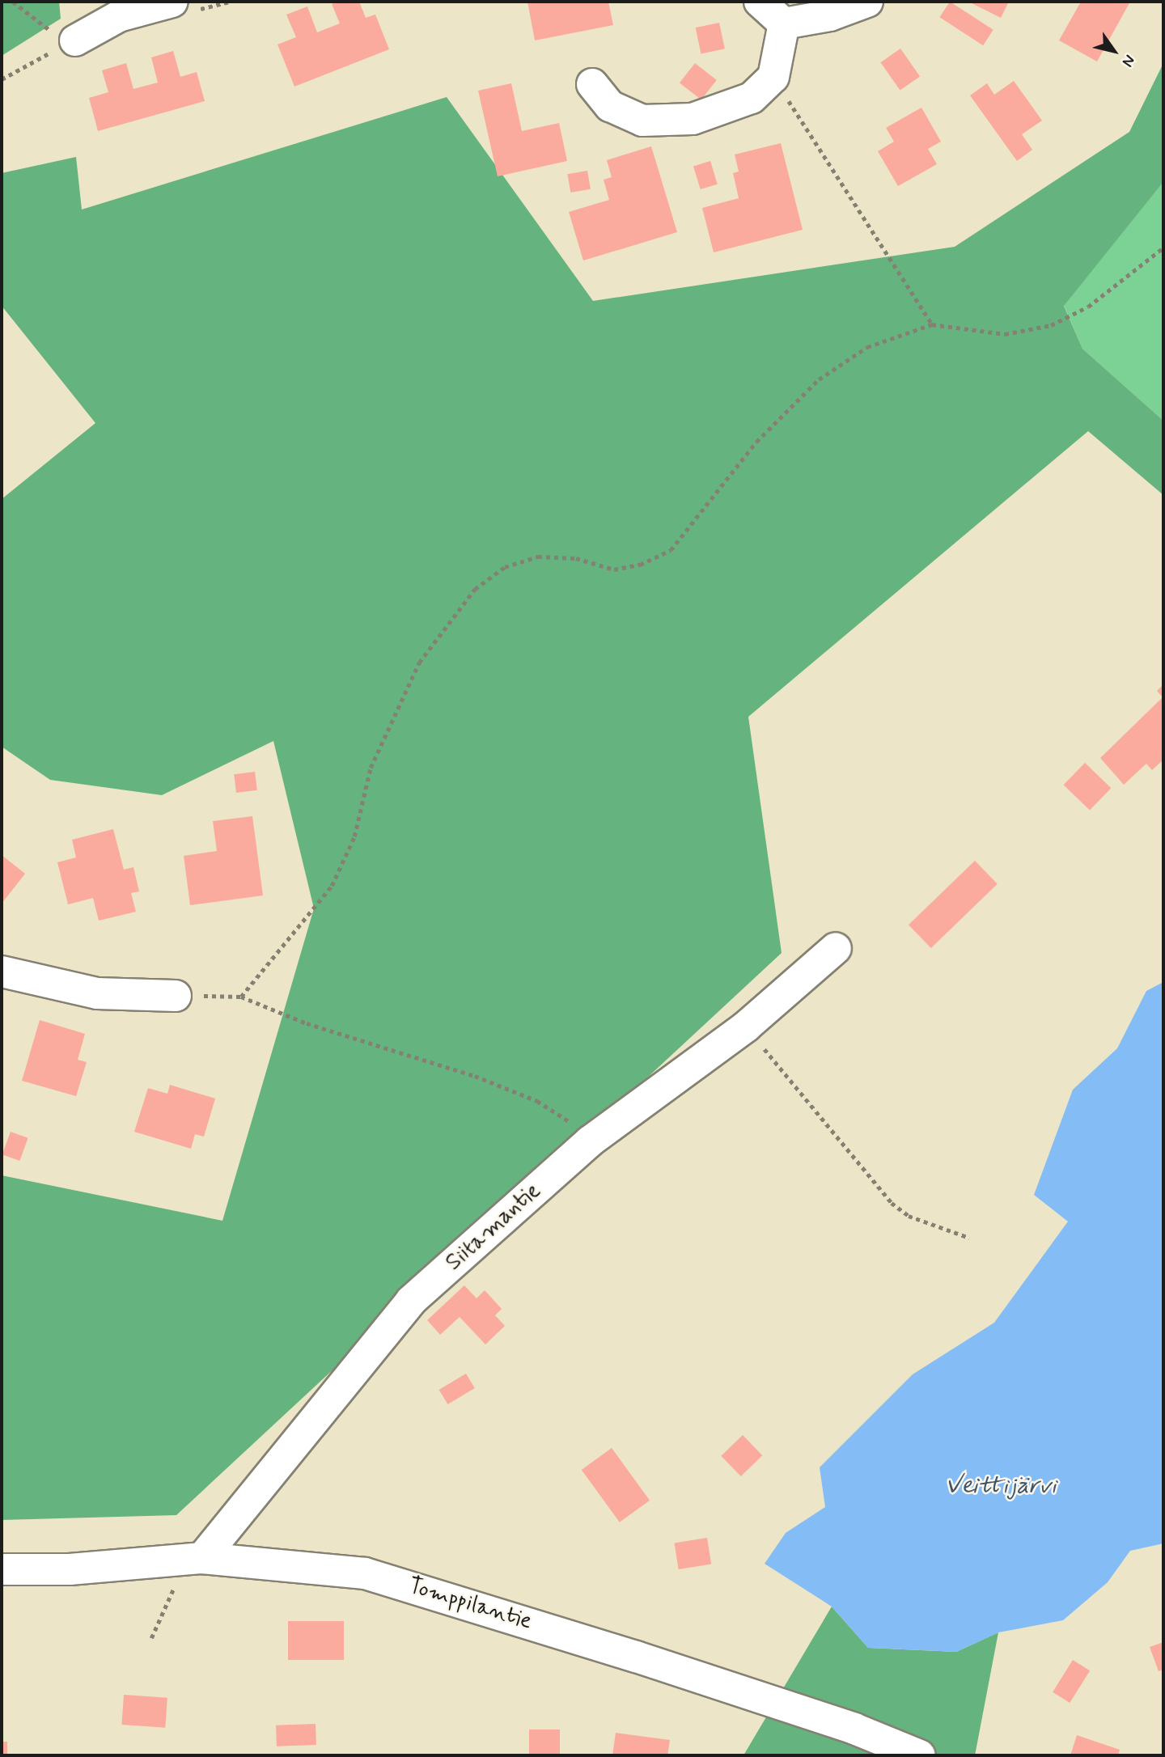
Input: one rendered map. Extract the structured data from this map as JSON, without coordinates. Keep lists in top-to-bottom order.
{
  "streets": {
    "street": ["Siitamantie", "Tomppilantie"]
  },
  "crossings": [
    ["Siitamantie", "Tomppilantie"]
  ],
  "water": ["Veittijärvi"],
  "north": "bottom right"
}
